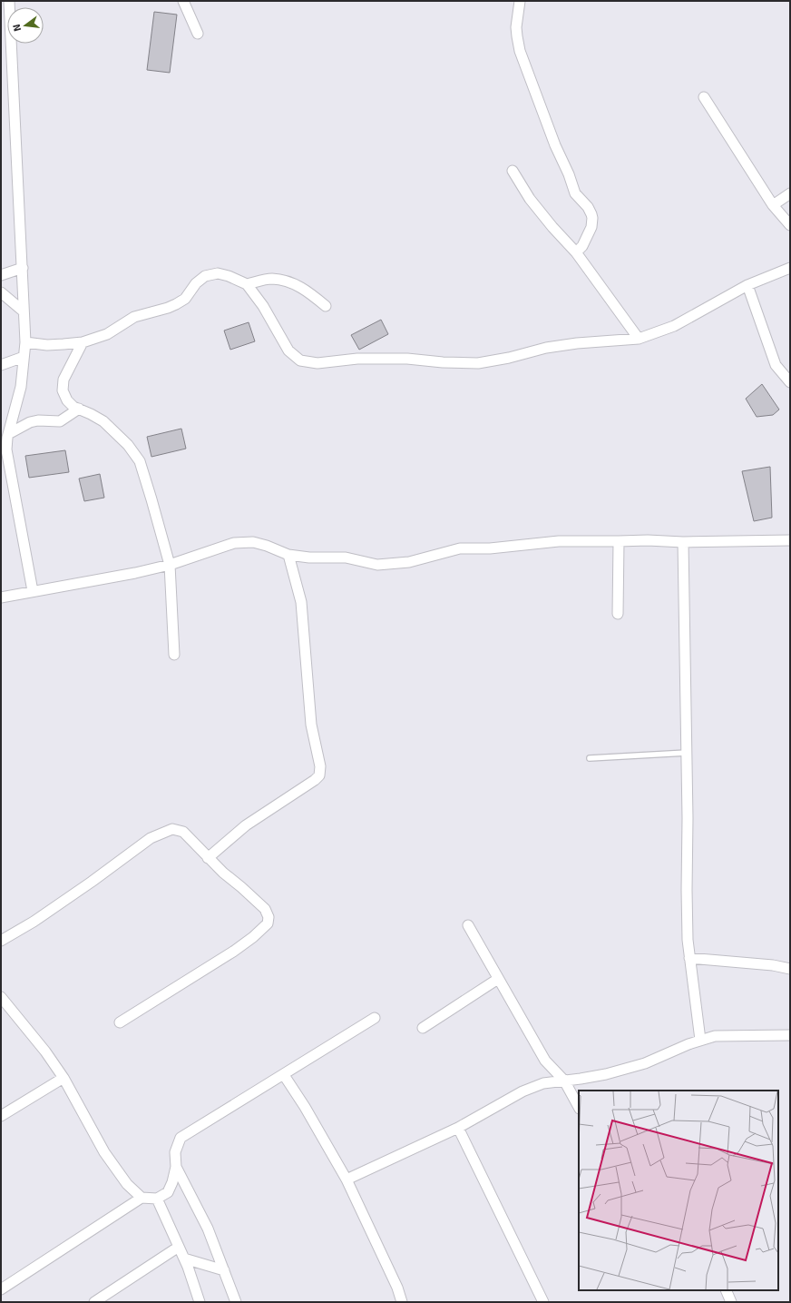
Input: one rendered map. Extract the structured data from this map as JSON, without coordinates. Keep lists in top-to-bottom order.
{
  "north": "left"
}
